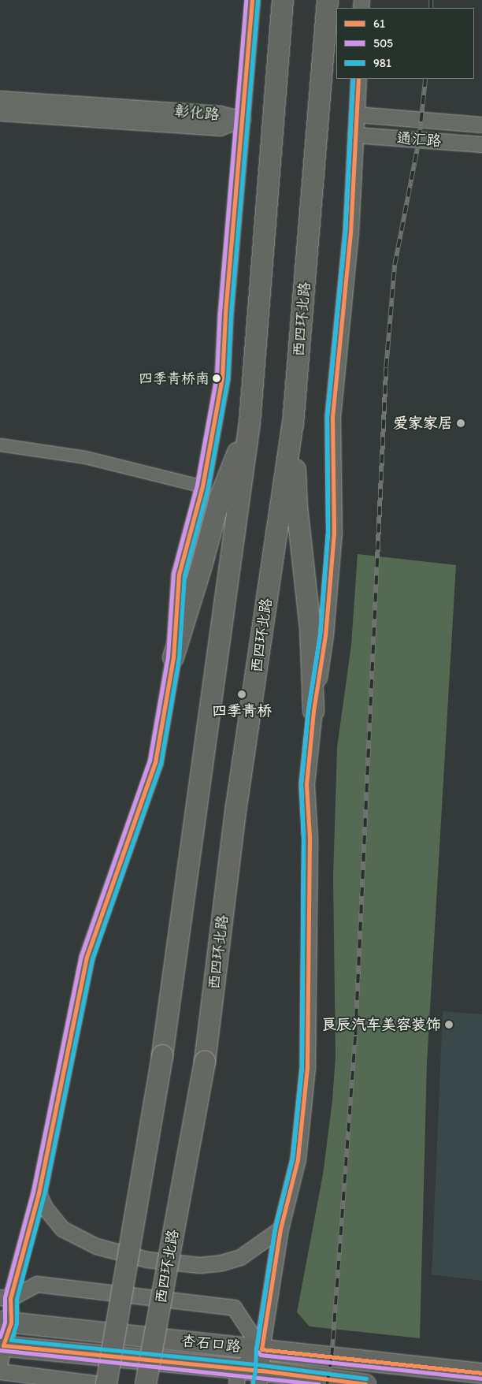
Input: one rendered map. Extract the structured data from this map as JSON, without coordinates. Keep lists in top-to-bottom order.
{
  "streets": {
    "highway": ["西四环北路"],
    "main road": ["杏石口路"],
    "street": ["彰化路", "通汇路"]
  },
  "places": [
    "四季青桥南",
    "爱家家居",
    "四季青桥",
    "良辰汽车美容装饰"
  ],
  "lines": ["transit line 61", "transit line 505", "transit line 981"],
  "legend": ["61", "505", "981"]
}
